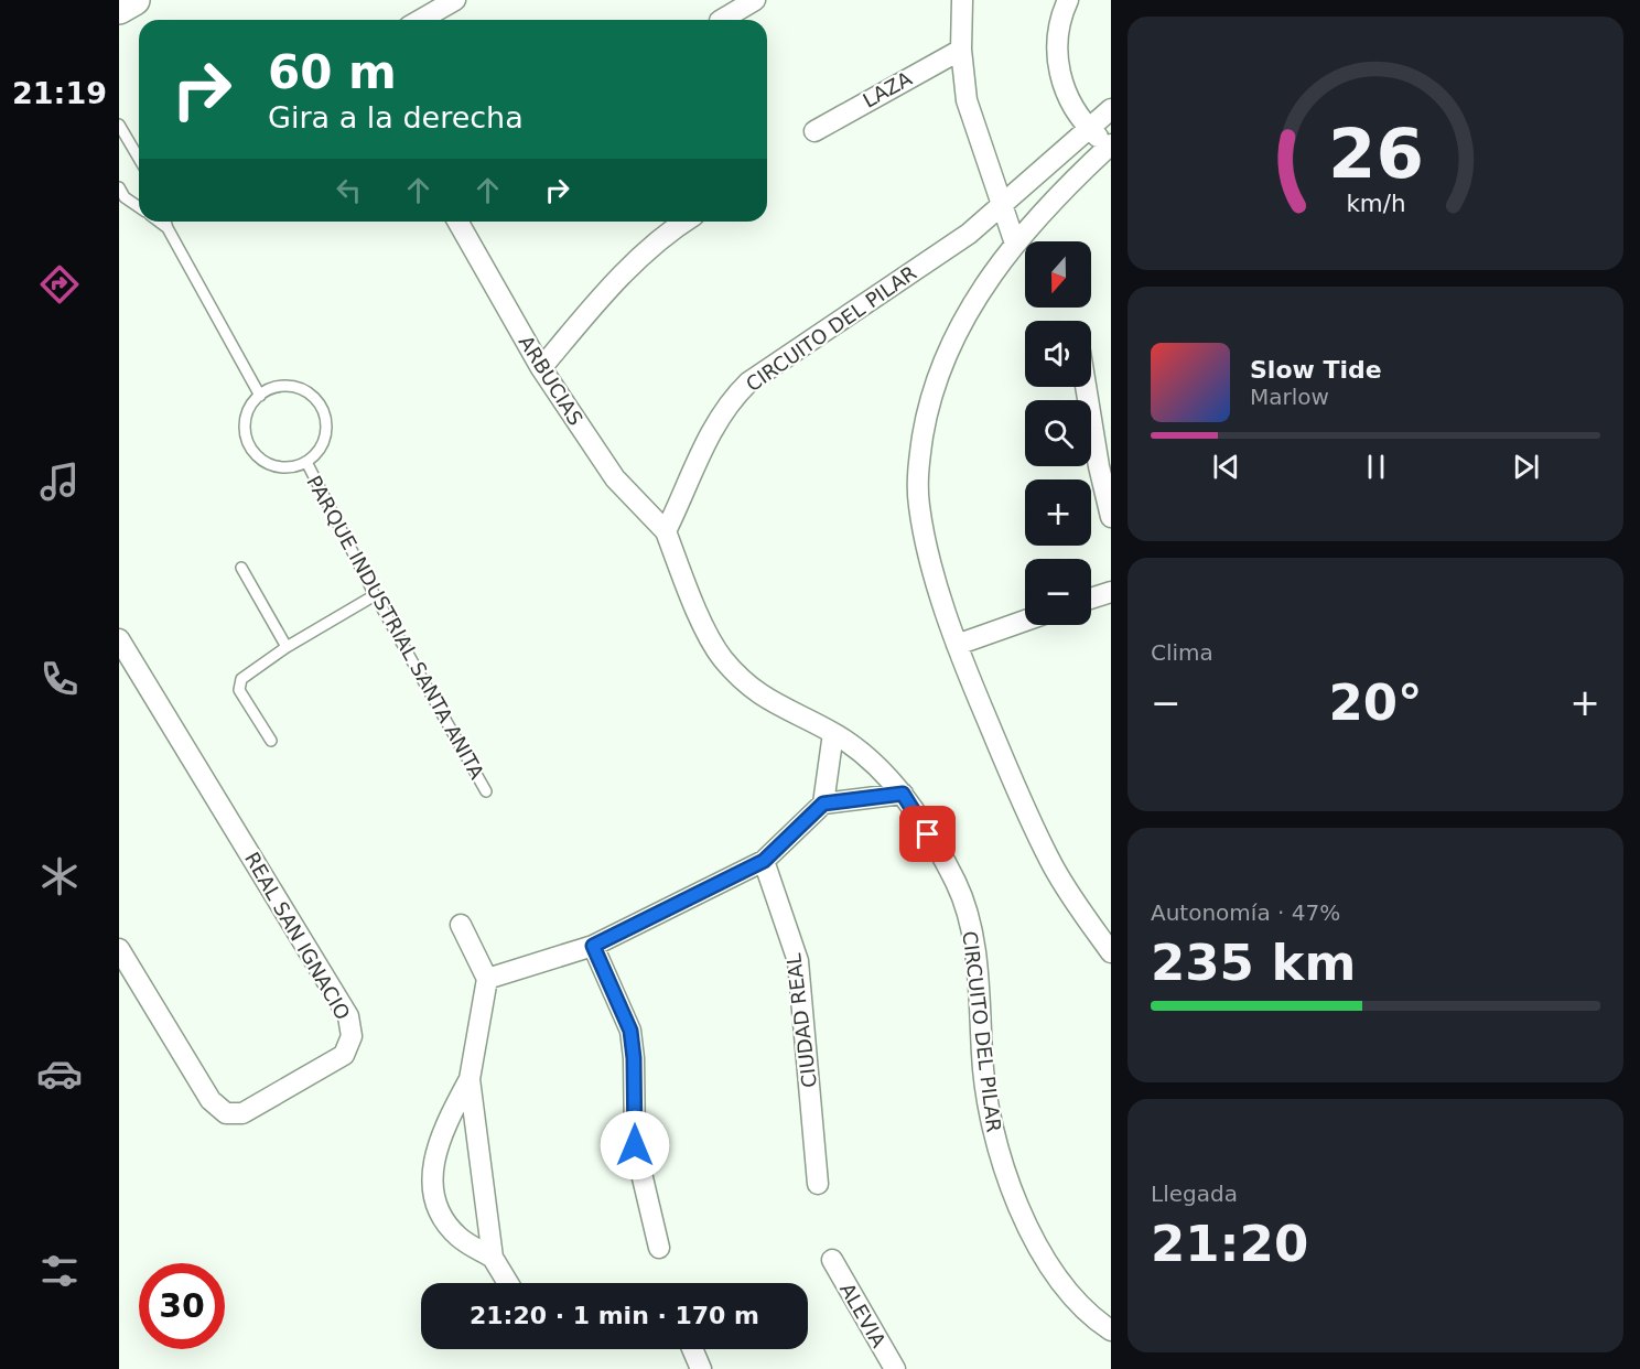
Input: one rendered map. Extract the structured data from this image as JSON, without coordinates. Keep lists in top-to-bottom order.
{
  "streets": {
    "street": [
      "LAZA",
      "CIRCUITO DEL PILAR",
      "ARBUCIAS",
      "REAL SAN IGNACIO",
      "CIUDAD REAL",
      "ALEVIA"
    ],
    "lane": ["PARQUE INDUSTRIAL SANTA ANITA"]
  },
  "crossings": [
    ["CIRCUITO DEL PILAR", "ARBUCIAS"]
  ],
  "north": "bottom",
  "page": {
    "tabs": "21:19",
    "turn": ["60 m", "Gira a la derecha"],
    "map_buttons": ["+", "−"],
    "song": ["Slow Tide", "Marlow"],
    "tile": [
      "Clima",
      ["Autonomía · 47%", "235 km"],
      ["Llegada", "21:20"]
    ],
    "heat": ["−", "20°", "+"],
    "limit": "30",
    "trip": "21:20 · 1 min · 170 m",
    "gauge": ["26", "km/h"]
  }
}
